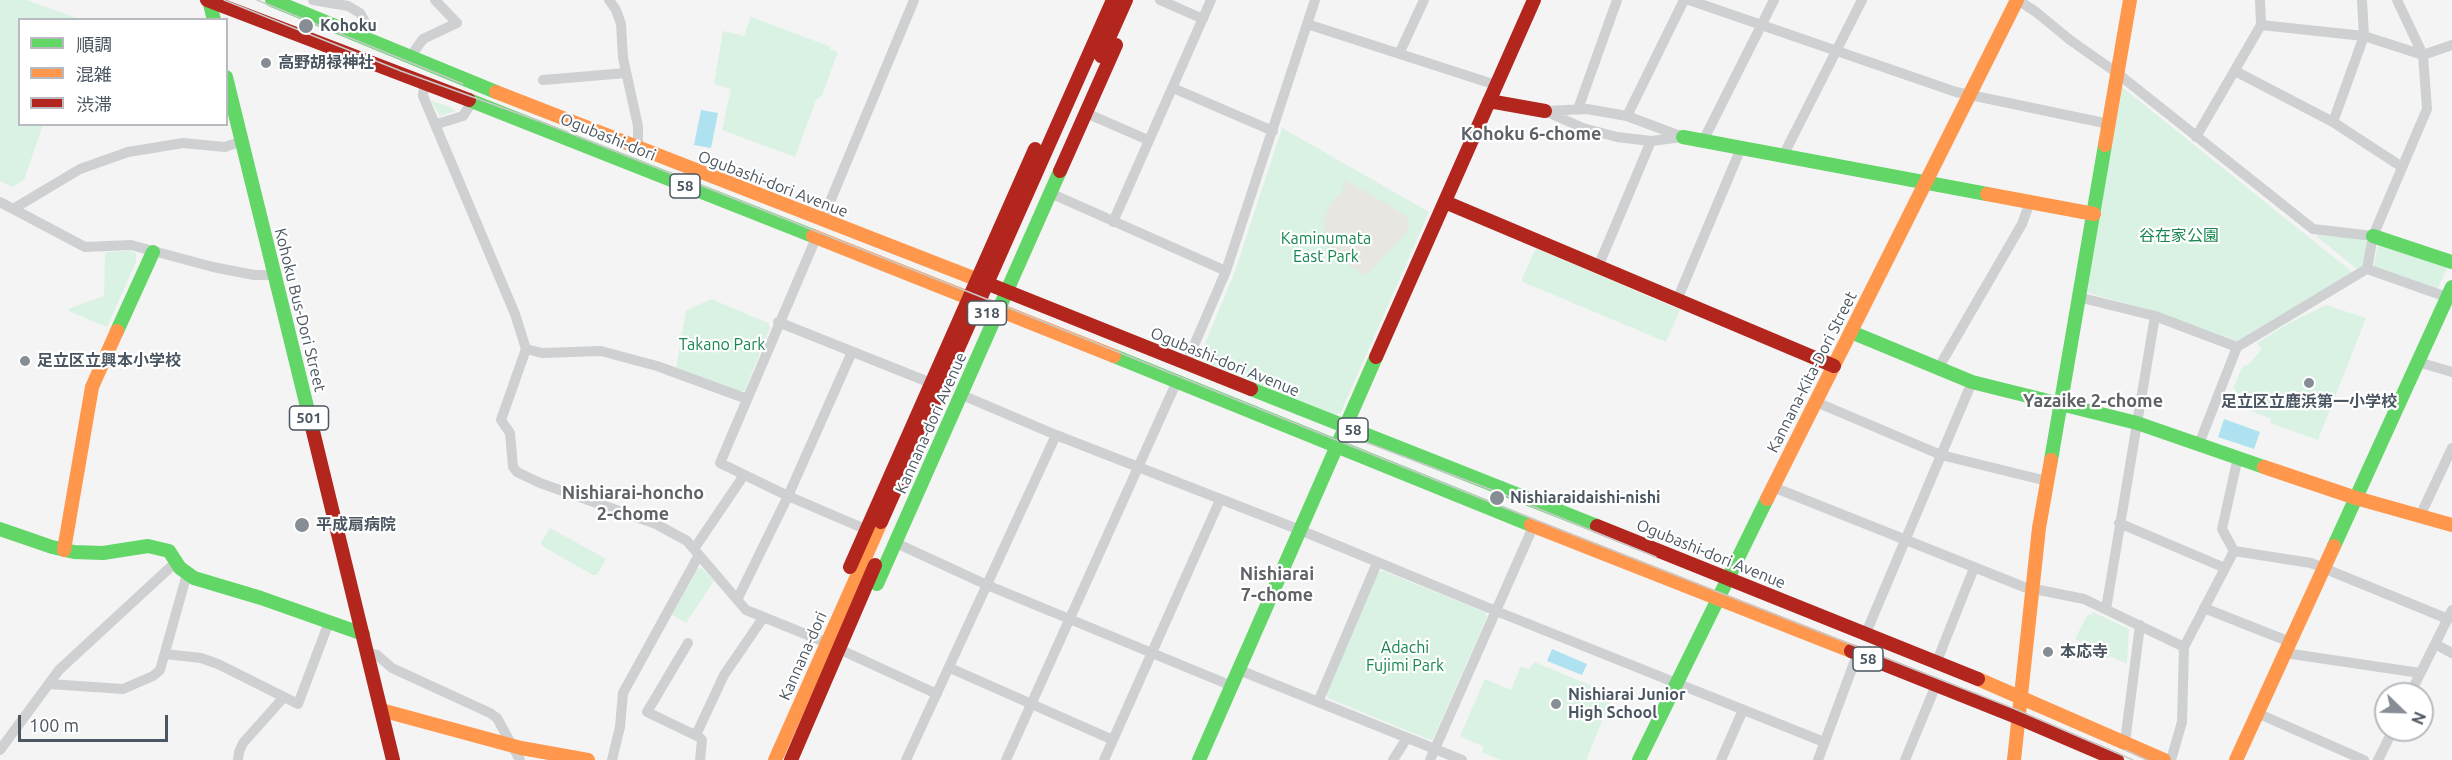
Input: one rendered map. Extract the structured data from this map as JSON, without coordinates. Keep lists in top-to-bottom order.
{
  "streets": {
    "main road": [
      "Ogubashi-dori",
      "Ogubashi-dori Avenue",
      "58",
      "Kohoku Bus-Dori Street",
      "318",
      "Kannana-Kita-Dori Street",
      "501",
      "Kannana-dori Avenue",
      "Kannana-dori"
    ]
  },
  "crossings": [
    ["Ogubashi-dori", "58"],
    ["Ogubashi-dori", "Kannana-dori Avenue"],
    ["Ogubashi-dori Avenue", "Kannana-Kita-Dori Street"],
    ["Ogubashi-dori Avenue", "Kannana-dori Avenue"],
    ["58", "Kannana-Kita-Dori Street"],
    ["58", "Kannana-dori Avenue"],
    ["Kannana-dori Avenue", "Kannana-dori"]
  ],
  "districts": [
    "Kohoku 6-chome",
    "Yazaike 2-chome",
    "Nishiarai-honcho 2-chome",
    "Nishiarai 7-chome"
  ],
  "parks": [
    "谷在家公園",
    "Kaminumata East Park",
    "Takano Park",
    "Adachi Fujimi Park"
  ],
  "places": [
    "Kohoku",
    "高野胡禄神社",
    "足立区立興本小学校",
    "足立区立鹿浜第一小学校",
    "Nishiaraidaishi-nishi",
    "平成扇病院",
    "本応寺",
    "Nishiarai Junior High School"
  ],
  "legend": ["順調", "混雑", "渋滞"],
  "scale_bar": "100 m",
  "north": "bottom right"
}
